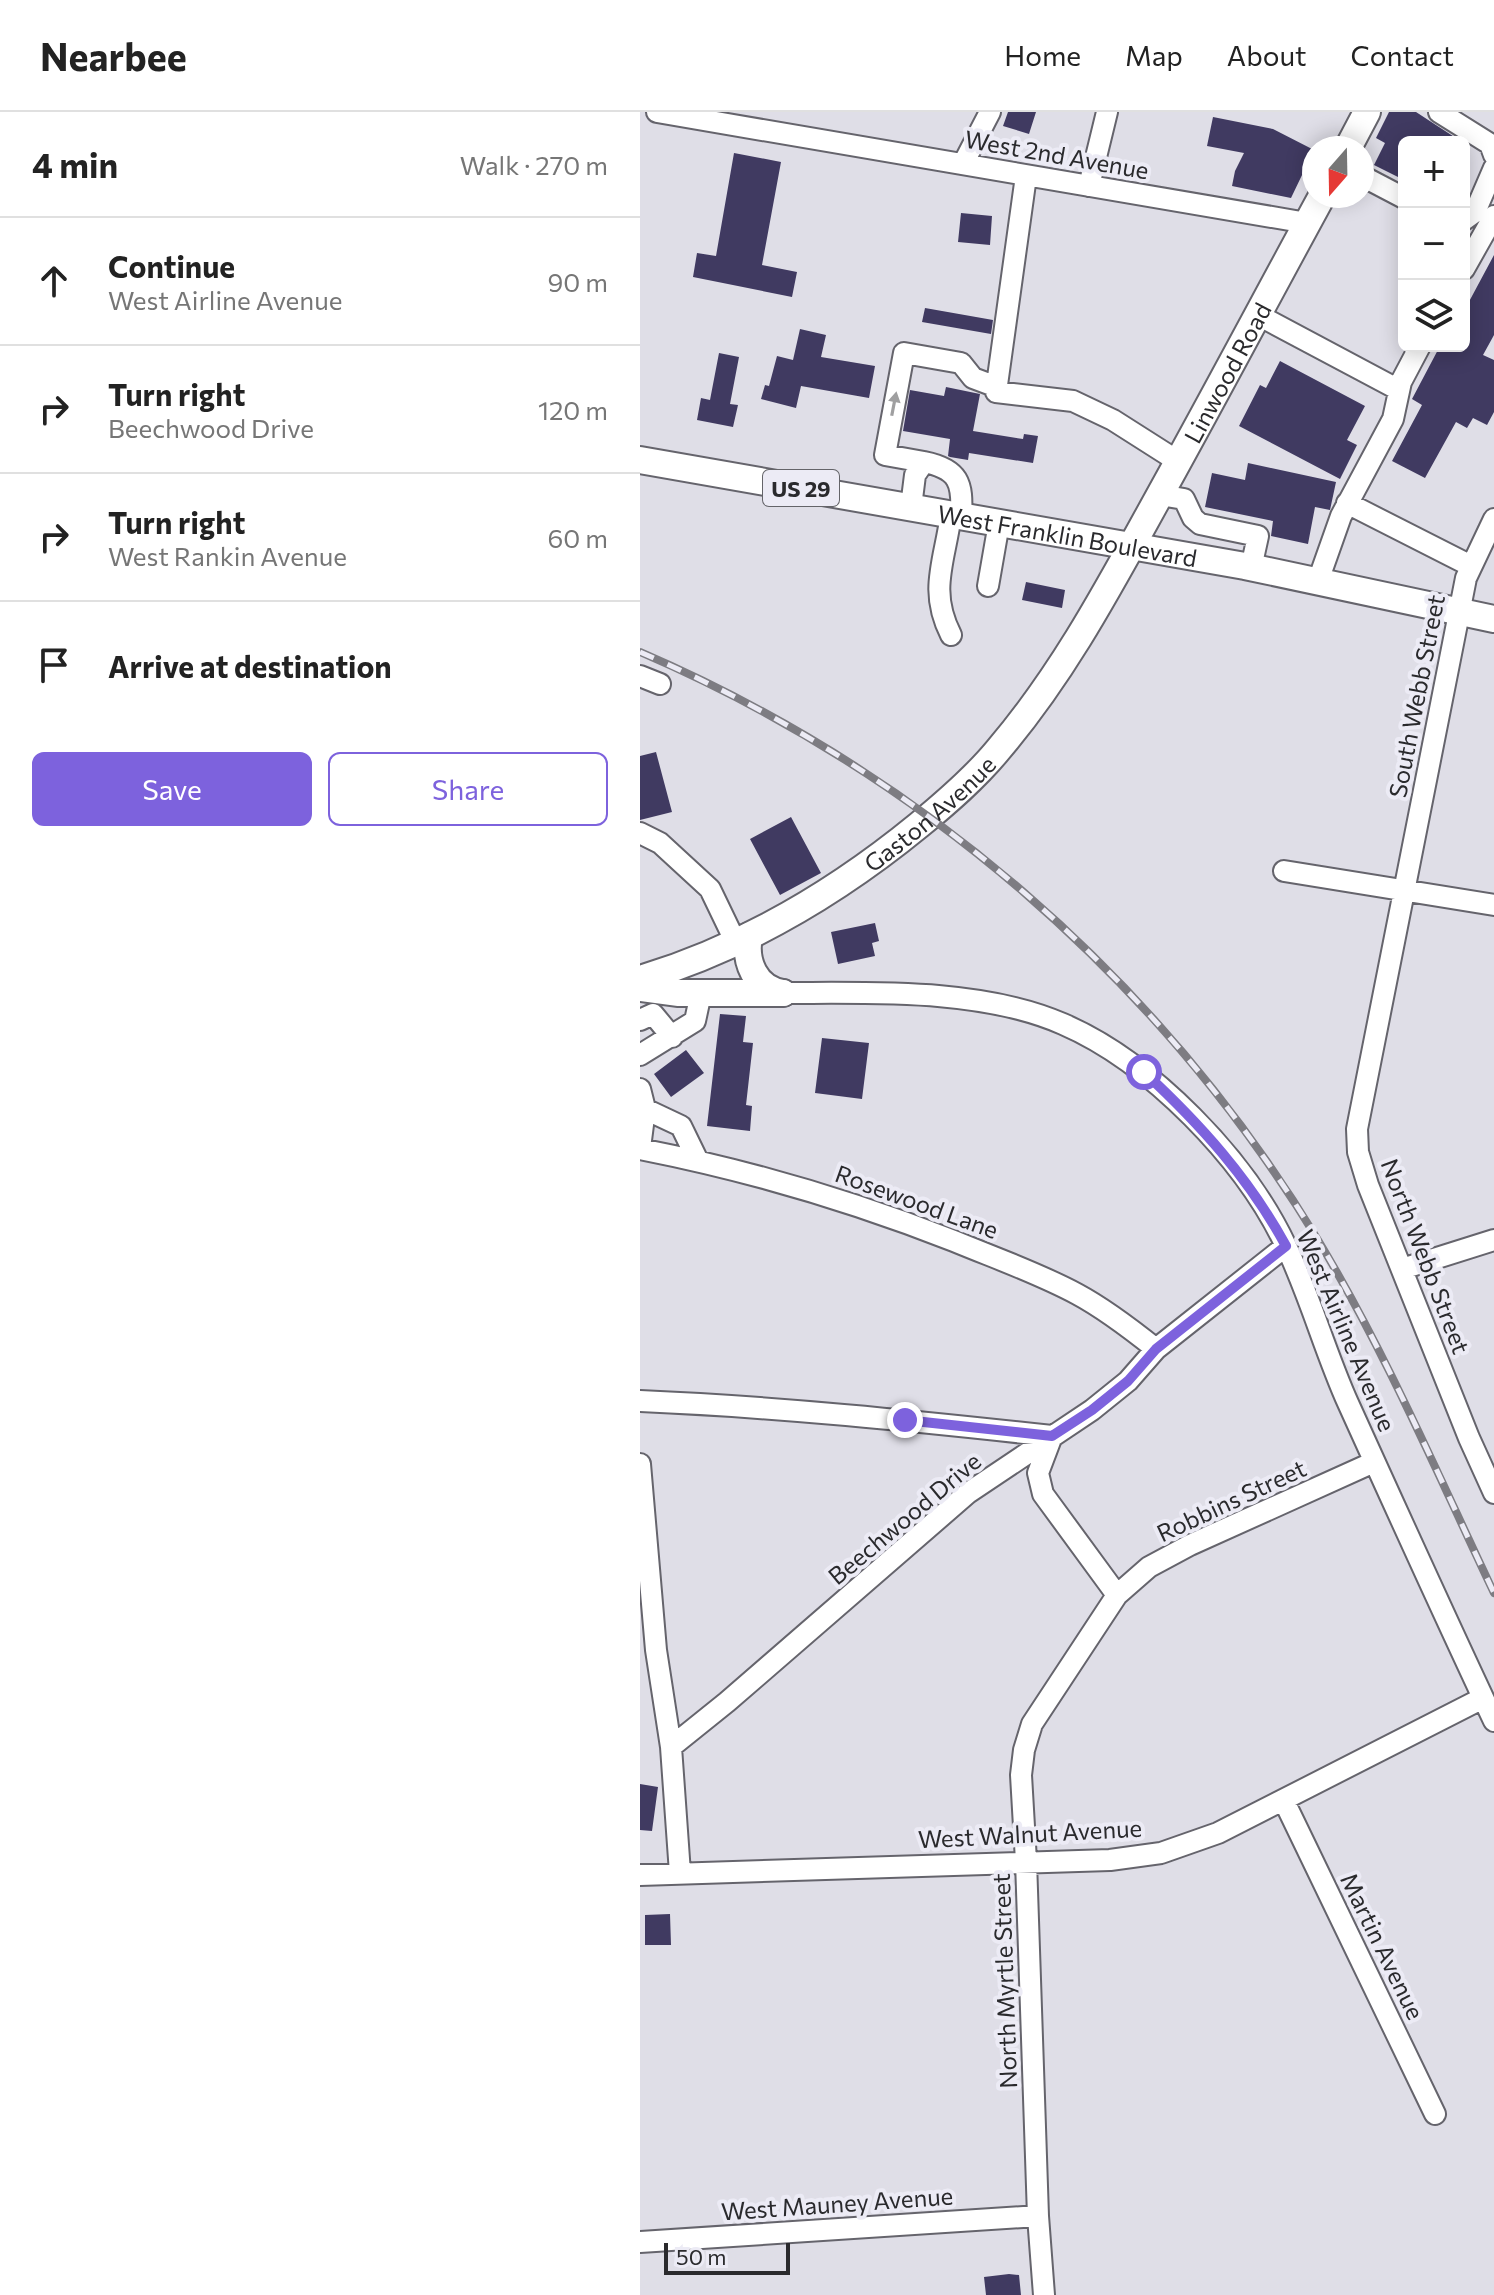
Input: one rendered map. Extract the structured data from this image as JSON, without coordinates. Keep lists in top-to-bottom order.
{
  "streets": {
    "main road": [
      "Linwood Road",
      "US 29",
      "West Franklin Boulevard",
      "Gaston Avenue"
    ],
    "street": [
      "West 2nd Avenue",
      "South Webb Street",
      "Rosewood Lane",
      "North Webb Street",
      "West Airline Avenue",
      "Robbins Street",
      "Beechwood Drive",
      "West Walnut Avenue",
      "Martin Avenue",
      "North Myrtle Street",
      "West Mauney Avenue"
    ]
  },
  "crossings": [
    ["West 2nd Avenue", "Linwood Road"],
    ["Linwood Road", "West Franklin Boulevard"],
    ["Linwood Road", "Gaston Avenue"],
    ["West Franklin Boulevard", "South Webb Street"],
    ["West Franklin Boulevard", "Gaston Avenue"],
    ["South Webb Street", "North Webb Street"],
    ["Rosewood Lane", "Beechwood Drive"],
    ["West Airline Avenue", "Robbins Street"],
    ["West Airline Avenue", "Beechwood Drive"],
    ["West Airline Avenue", "West Walnut Avenue"],
    ["Robbins Street", "North Myrtle Street"],
    ["West Walnut Avenue", "Martin Avenue"],
    ["West Walnut Avenue", "North Myrtle Street"],
    ["North Myrtle Street", "West Mauney Avenue"]
  ],
  "scale_bar": "50 m",
  "north": "bottom",
  "page": {
    "header": "Nearbee",
    "nav": [
      "Home",
      "Map",
      "About",
      "Contact"
    ],
    "heading": ["4 min", "Walk · 270 m"],
    "map_buttons": ["+", "−"],
    "list": [
      ["Continue", "West Airline Avenue", "90 m"],
      ["Turn right", "Beechwood Drive", "120 m"],
      ["Turn right", "West Rankin Avenue", "60 m"],
      "Arrive at destination"
    ],
    "buttons": ["Save", "Share"],
    "scale": "50 m"
  }
}
